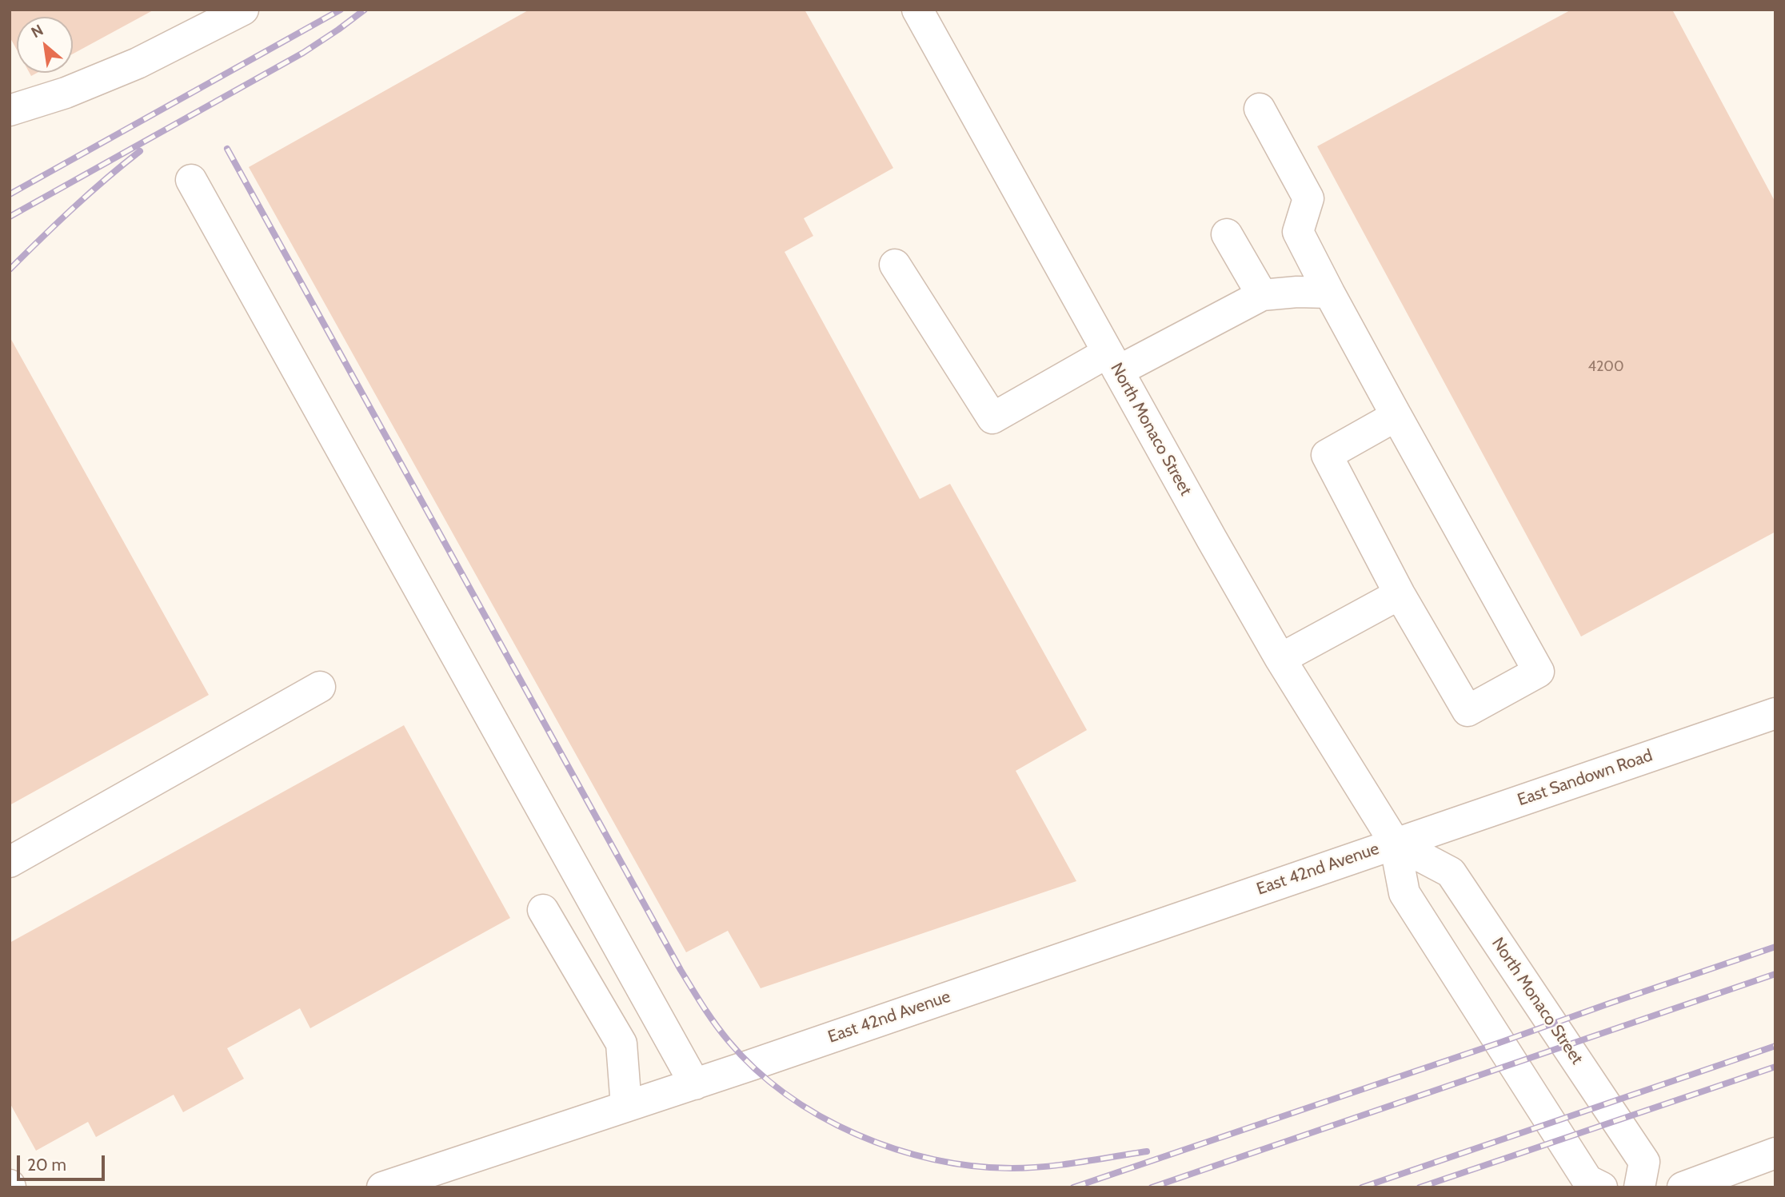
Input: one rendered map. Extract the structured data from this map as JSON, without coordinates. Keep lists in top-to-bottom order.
{
  "streets": {
    "street": ["North Monaco Street", "East Sandown Road", "East 42nd Avenue"]
  },
  "crossings": [
    ["North Monaco Street", "East Sandown Road"],
    ["North Monaco Street", "East 42nd Avenue"],
    ["East Sandown Road", "East 42nd Avenue"]
  ],
  "house_numbers": ["4200"],
  "scale_bar": "20 m",
  "north": "top left"
}
